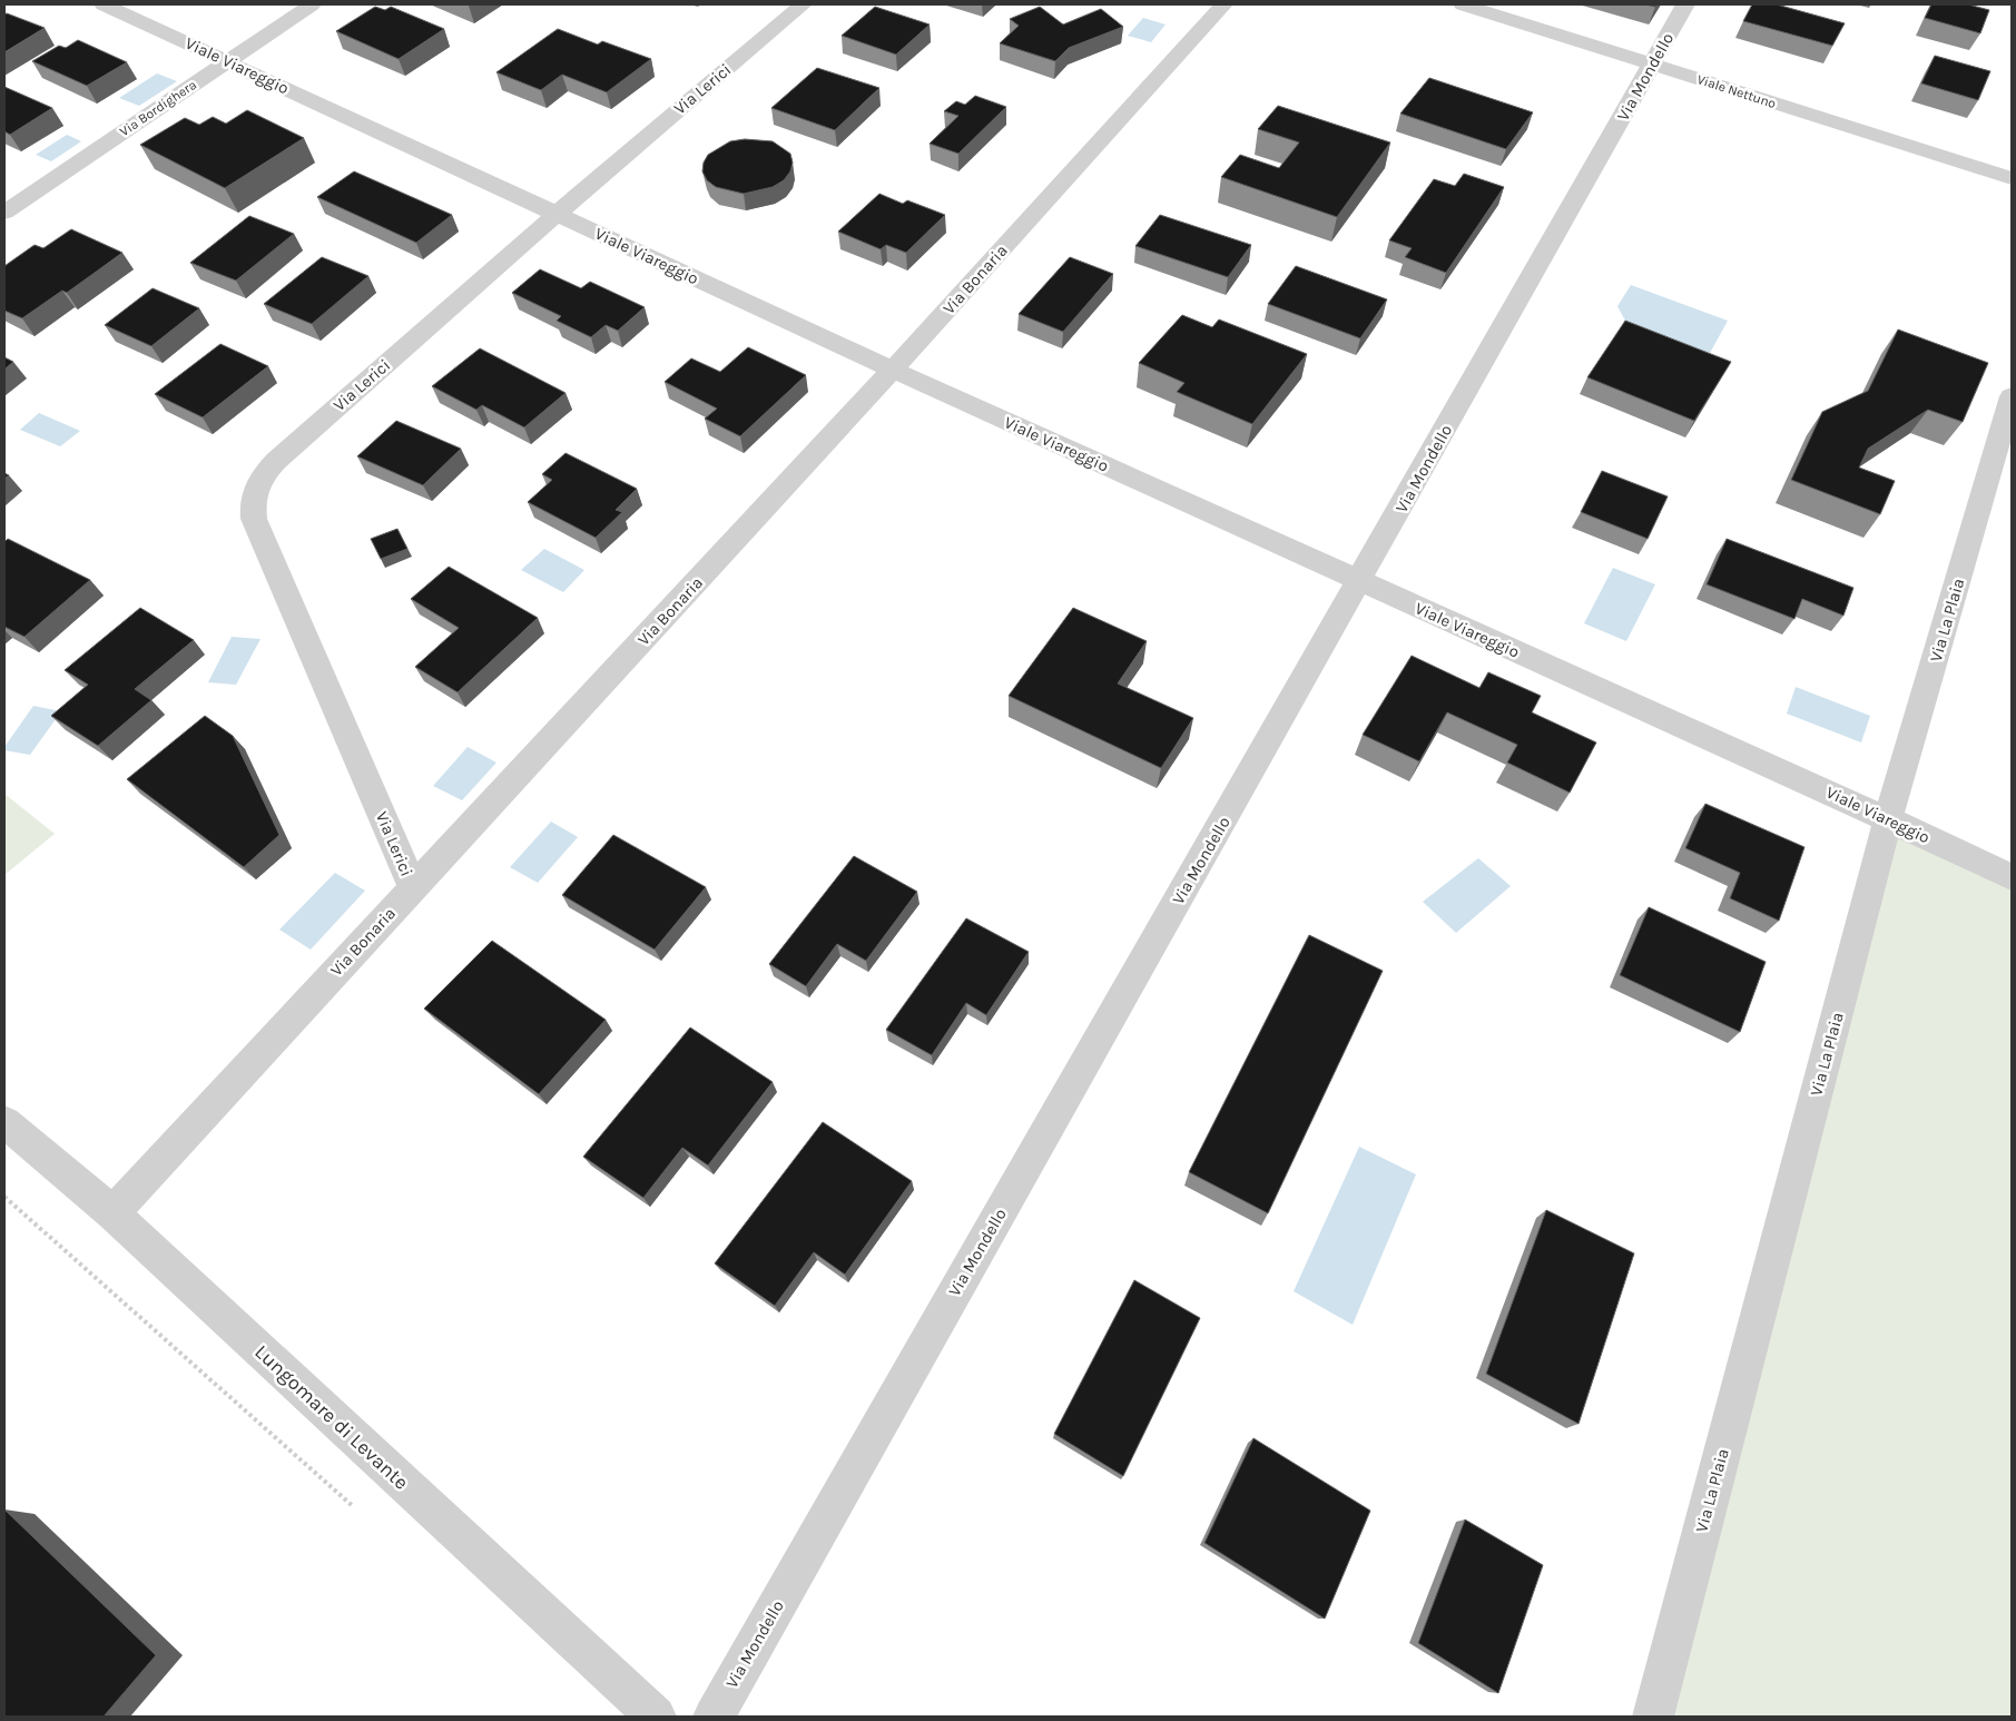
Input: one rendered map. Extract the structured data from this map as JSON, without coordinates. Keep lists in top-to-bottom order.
{
  "streets": {
    "street": [
      "Viale Viareggio",
      "Via Mondello",
      "Via Lerici",
      "Viale Nettuno",
      "Via Bordighera",
      "Via Bonaria",
      "Via La Plaia",
      "Lungomare di Levante"
    ]
  },
  "crossings": [
    ["Viale Viareggio", "Via Mondello"],
    ["Viale Viareggio", "Via Lerici"],
    ["Viale Viareggio", "Via Bordighera"],
    ["Viale Viareggio", "Via Bonaria"],
    ["Viale Viareggio", "Via La Plaia"],
    ["Via Mondello", "Viale Nettuno"],
    ["Via Lerici", "Via Bonaria"],
    ["Via Bonaria", "Lungomare di Levante"]
  ]
}
